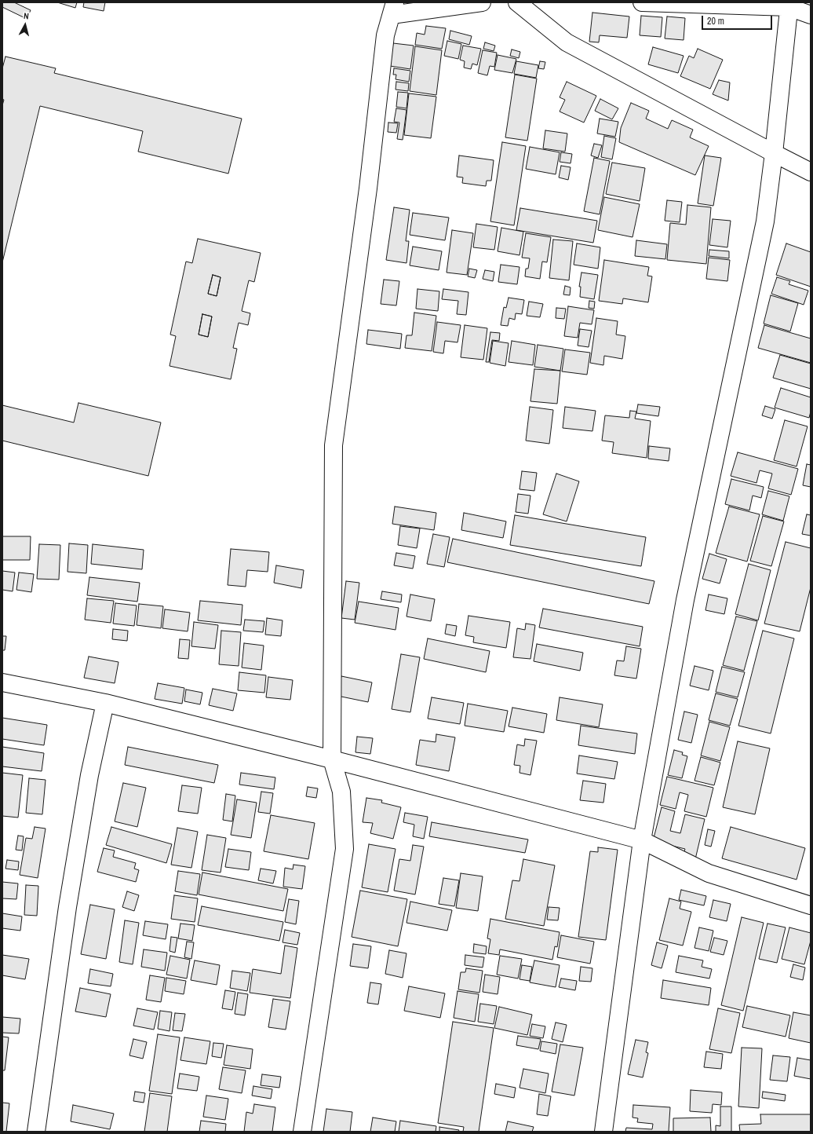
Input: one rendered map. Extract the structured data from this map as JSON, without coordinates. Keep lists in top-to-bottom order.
{
  "scale_bar": "20 m",
  "north": "top"
}
